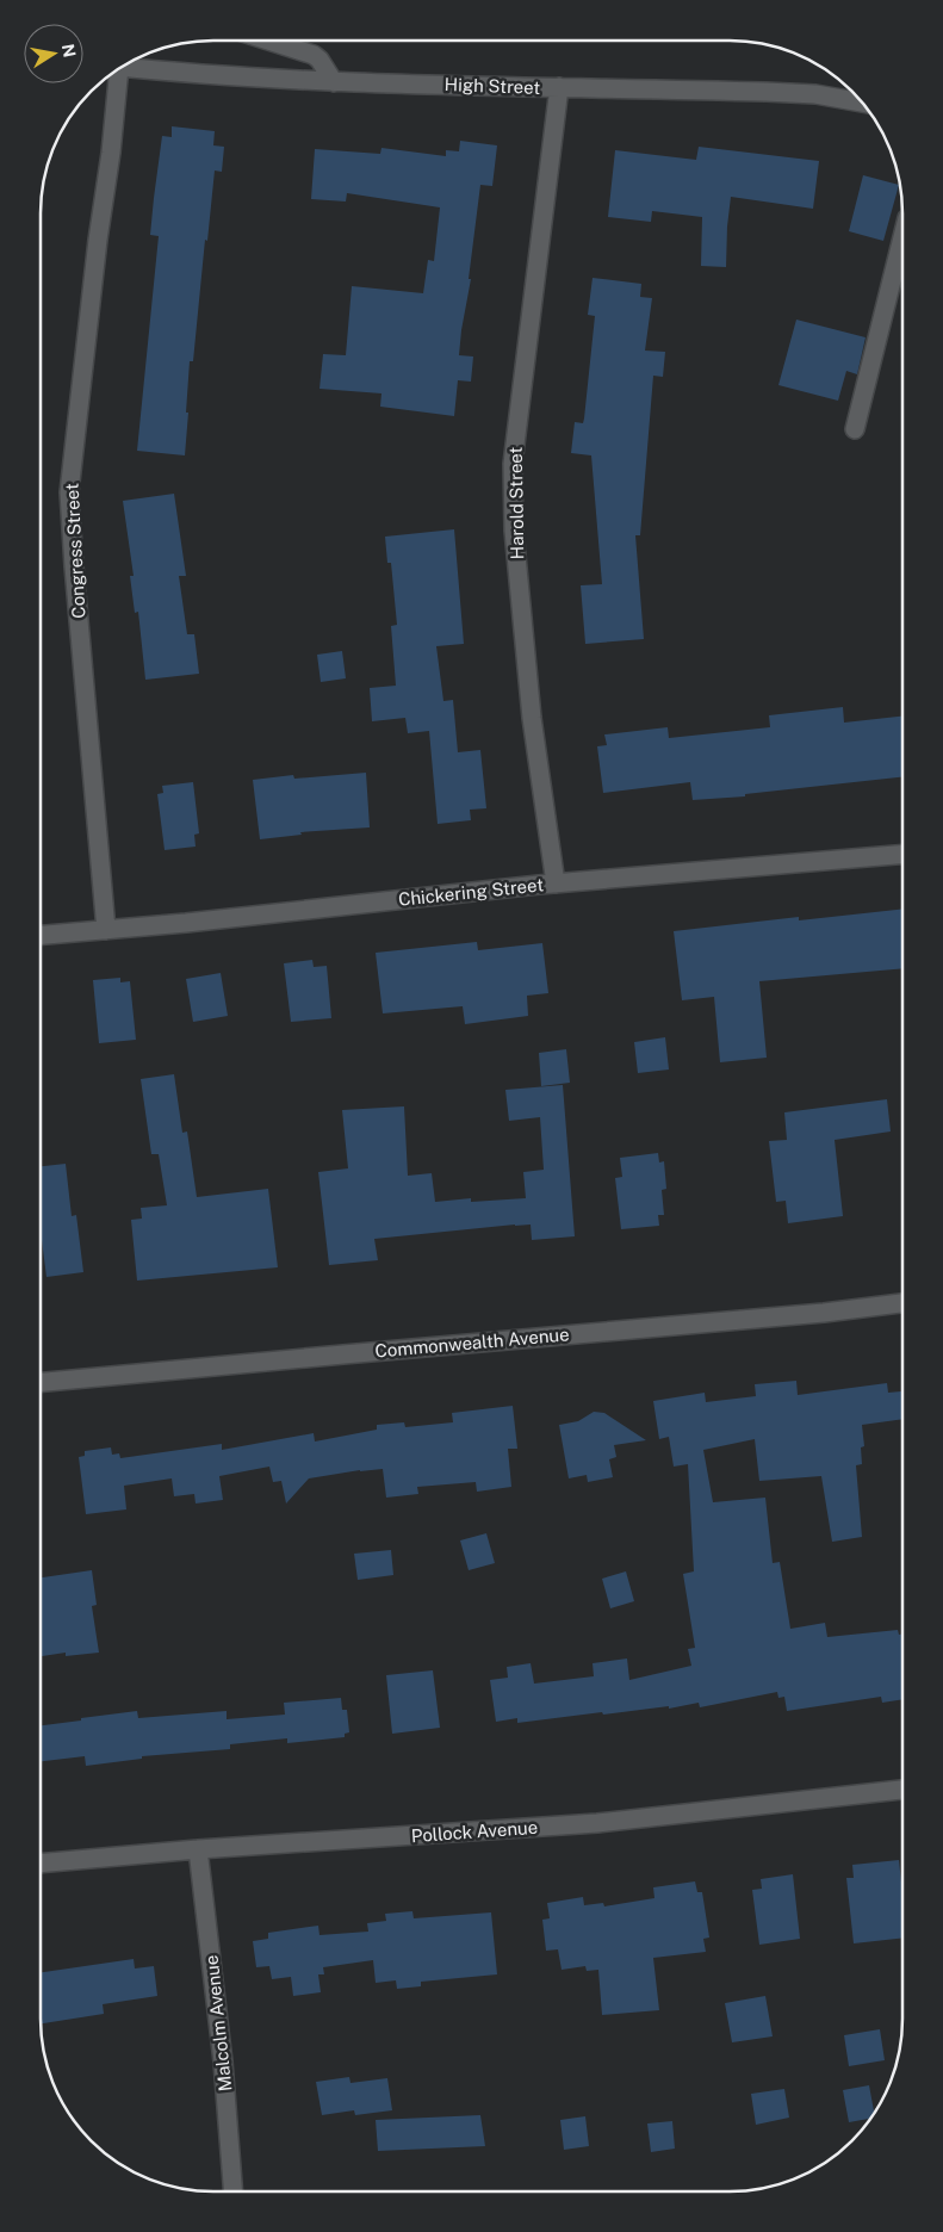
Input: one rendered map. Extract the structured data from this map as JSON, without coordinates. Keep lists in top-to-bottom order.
{
  "streets": {
    "street": [
      "High Street",
      "Harold Street",
      "Congress Street",
      "Chickering Street",
      "Commonwealth Avenue",
      "Pollock Avenue",
      "Malcolm Avenue"
    ]
  },
  "crossings": [
    ["High Street", "Harold Street"],
    ["Harold Street", "Chickering Street"],
    ["Congress Street", "Chickering Street"],
    ["Pollock Avenue", "Malcolm Avenue"]
  ],
  "north": "right"
}
